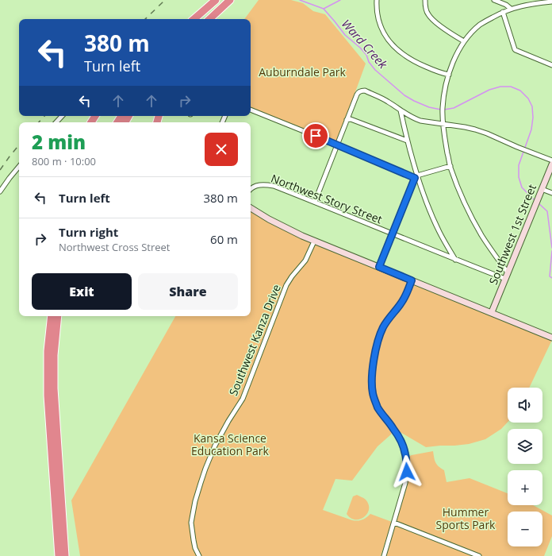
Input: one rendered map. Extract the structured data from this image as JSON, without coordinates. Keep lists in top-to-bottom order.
{
  "streets": {
    "main road": ["Southwest 1st Street"],
    "street": ["Northwest Story Street", "Southwest Kanza Drive"]
  },
  "crossings": [
    ["Northwest Story Street", "Southwest 1st Street"]
  ],
  "water": ["Ward Creek"],
  "parks": ["Auburndale Park", "Kansa Science Education Park", "Hummer Sports Park"],
  "page": {
    "turn": ["380 m", "Turn left"],
    "heading": ["2 min", "800 m · 10:00"],
    "list": [
      {
        "name": "Turn left",
        "value": "380 m"
      },
      {
        "name": "Turn right",
        "note": "Northwest Cross Street",
        "value": "60 m"
      }
    ],
    "buttons": ["Exit", "Share"],
    "map_buttons": ["+", "−"]
  }
}
